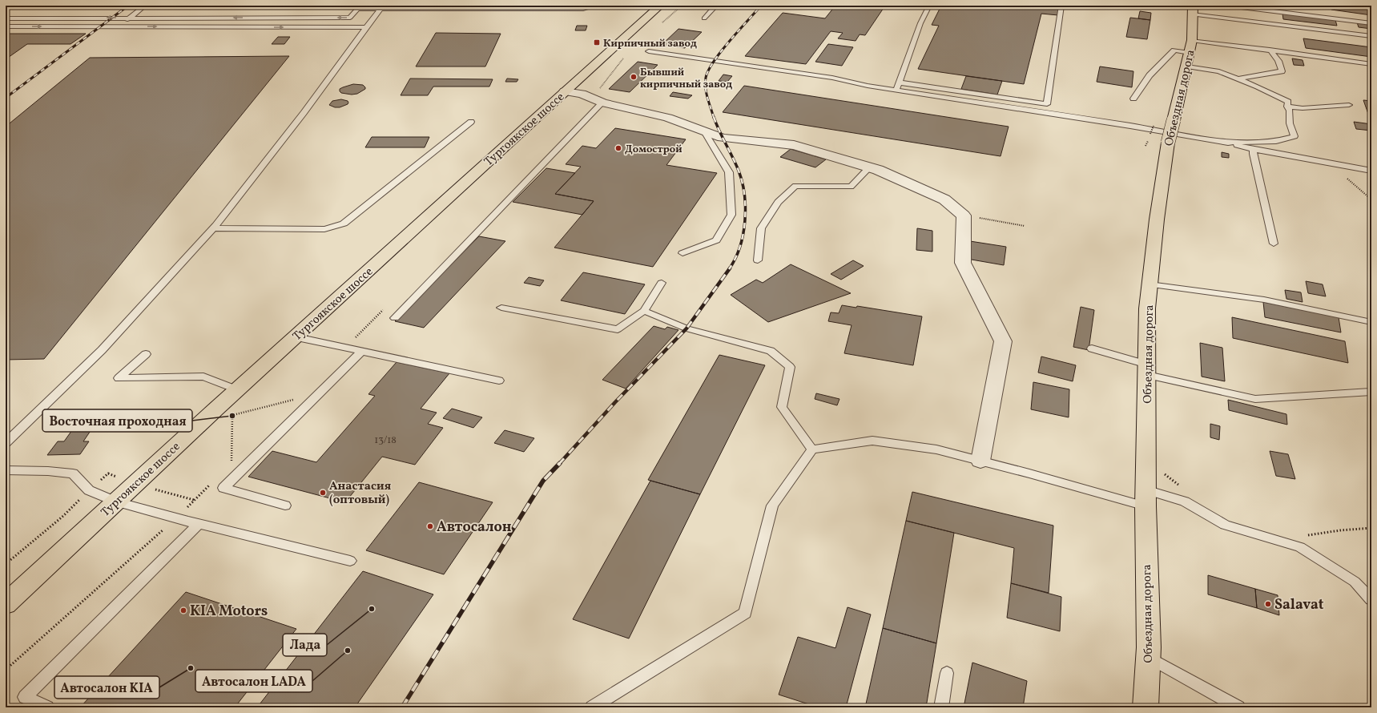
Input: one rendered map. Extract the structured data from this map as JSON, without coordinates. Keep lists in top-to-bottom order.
{
  "streets": {
    "main road": ["Объездная дорога", "Тургоякское шоссе"]
  },
  "places": {
    "transit": ["Кирпичный завод"],
    "other": [
      "Бывший кирпичный завод",
      "Домострой",
      "Восточная проходная",
      "Анастасия (оптовый)",
      "Автосалон",
      "Salavat",
      "Лада",
      "KIA Motors",
      "Автосалон LADA",
      "Автосалон KIA"
    ]
  },
  "house_numbers": ["13/18"]
}
